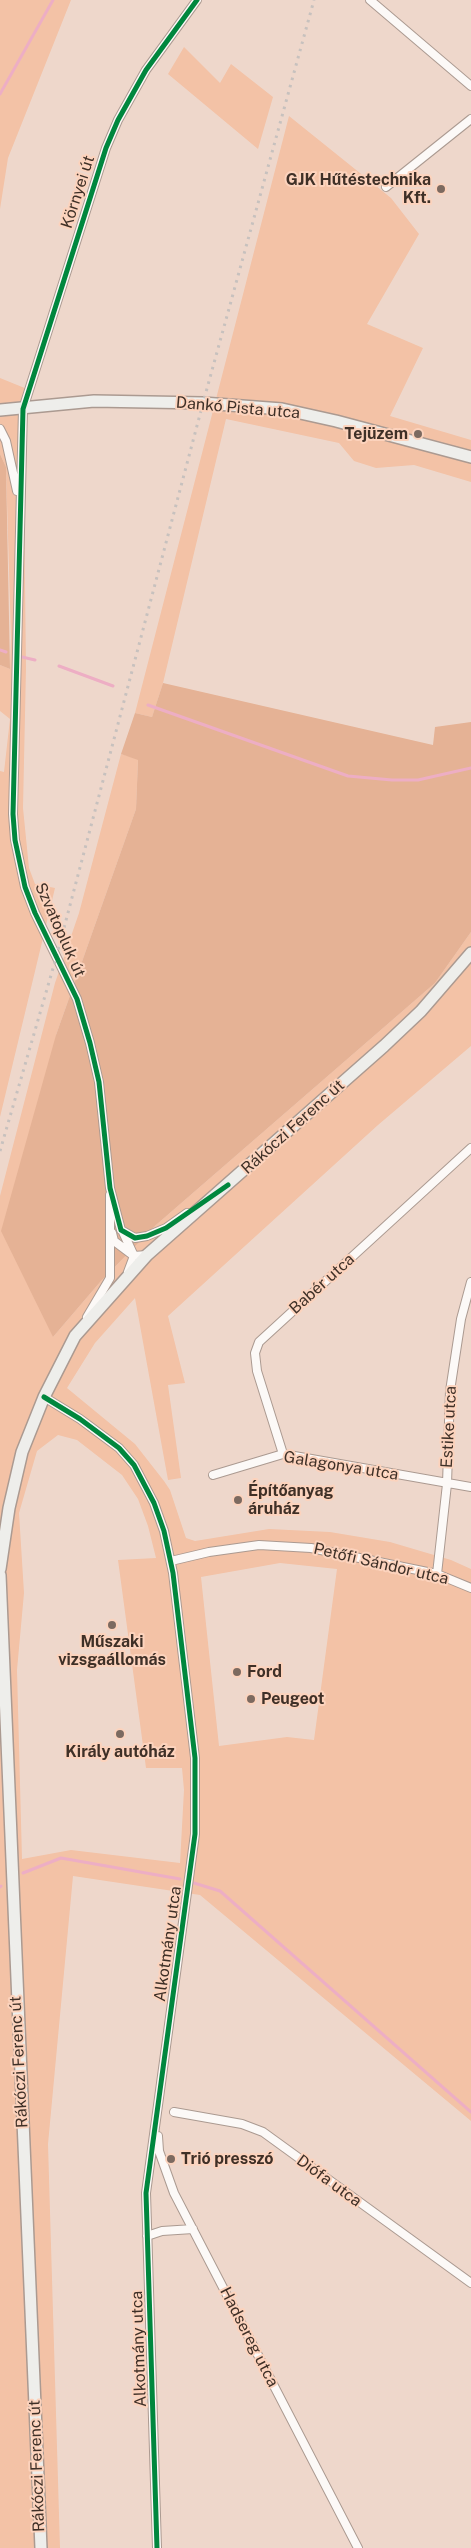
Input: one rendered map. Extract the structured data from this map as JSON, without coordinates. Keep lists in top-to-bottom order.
{
  "streets": {
    "main road": ["Dankó Pista utca", "Rákóczi Ferenc út"],
    "street": [
      "Környei út",
      "Szvatopluk út",
      "Babér utca",
      "Estike utca",
      "Galagonya utca",
      "Petőfi Sándor utca",
      "Alkotmány utca",
      "Diófa utca",
      "Hadsereg utca"
    ]
  },
  "crossings": [
    ["Környei út", "Dankó Pista utca"],
    ["Környei út", "Szvatopluk út"],
    ["Dankó Pista utca", "Szvatopluk út"],
    ["Szvatopluk út", "Rákóczi Ferenc út"],
    ["Rákóczi Ferenc út", "Alkotmány utca"],
    ["Babér utca", "Galagonya utca"],
    ["Estike utca", "Galagonya utca"],
    ["Estike utca", "Petőfi Sándor utca"],
    ["Petőfi Sándor utca", "Alkotmány utca"],
    ["Alkotmány utca", "Hadsereg utca"]
  ],
  "places": [
    "GJK Hűtéstechnika Kft.",
    "Tejüzem",
    "Építőanyag áruház",
    "Műszaki vizsgaállomás",
    "Ford",
    "Peugeot",
    "Király autóház",
    "Trió presszó"
  ]
}
